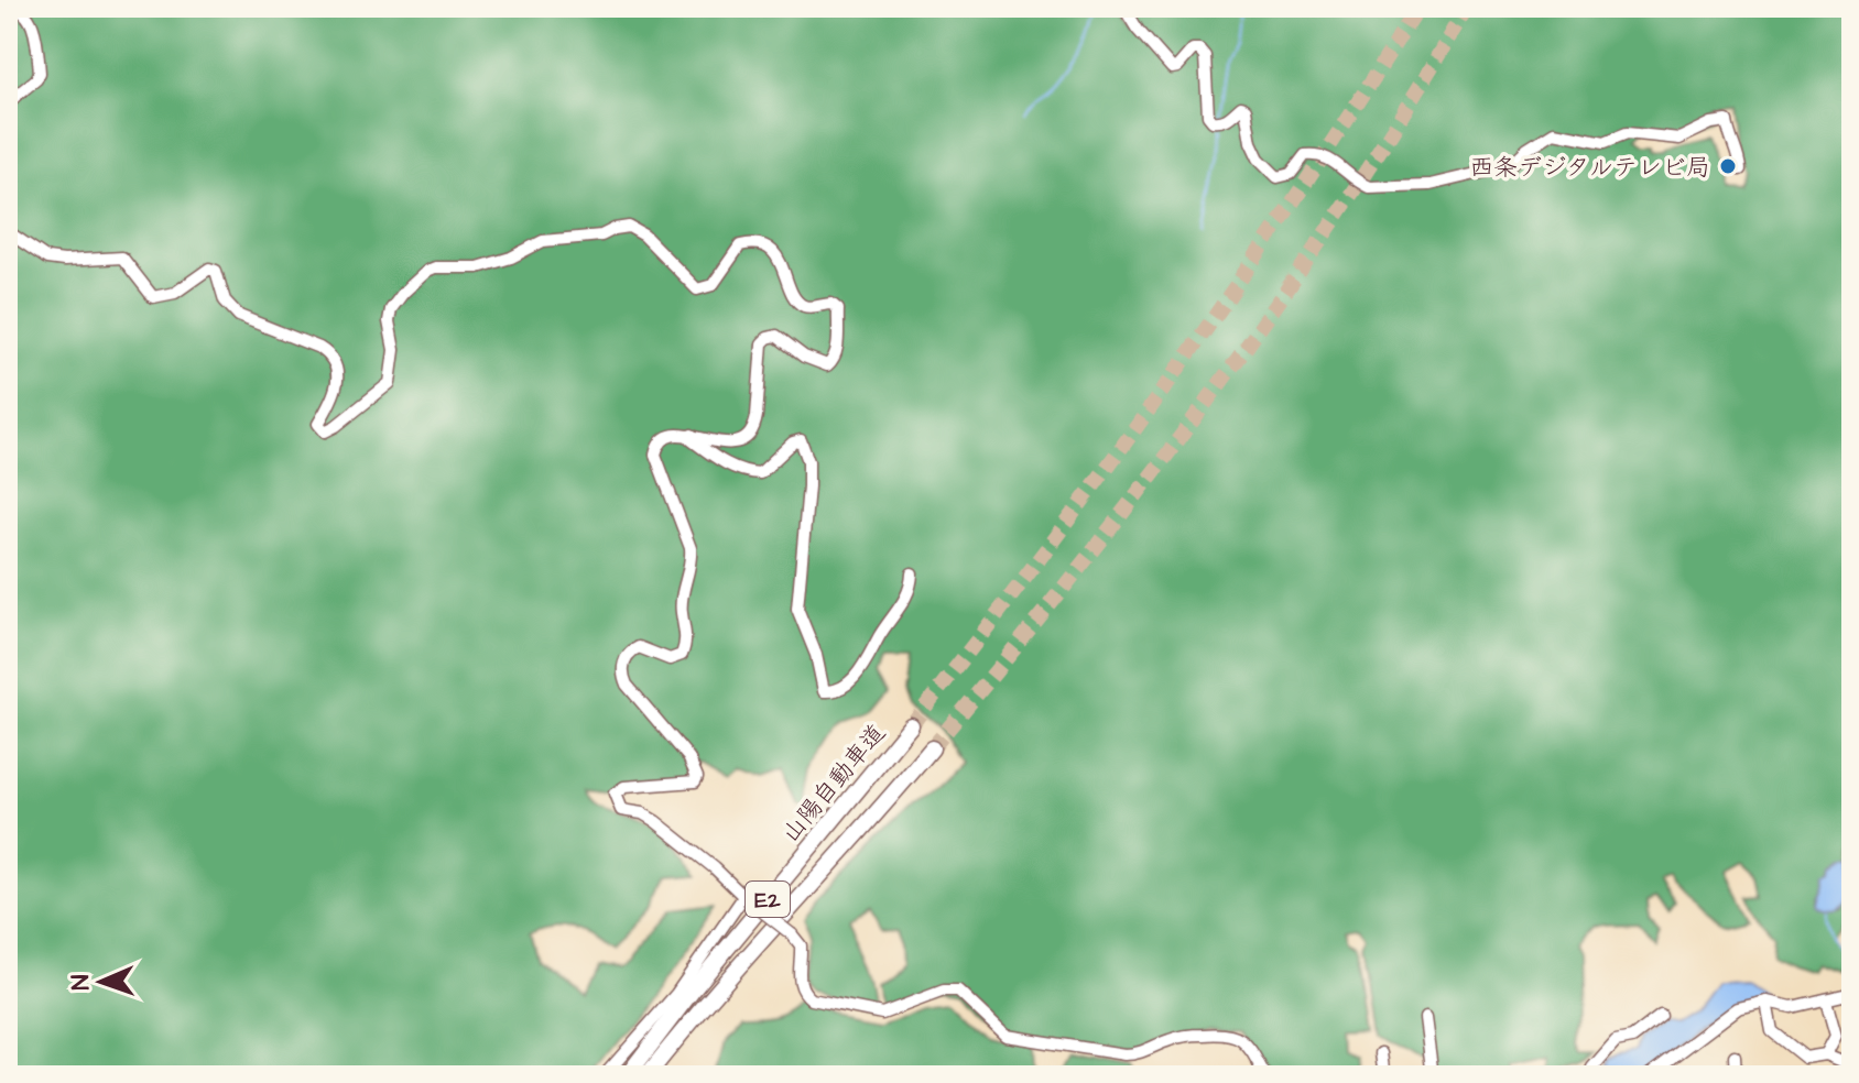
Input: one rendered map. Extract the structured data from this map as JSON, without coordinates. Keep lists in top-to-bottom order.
{
  "streets": {
    "highway": ["山陽自動車道", "E2"]
  },
  "places": ["西条デジタルテレビ局"],
  "north": "left"
}
